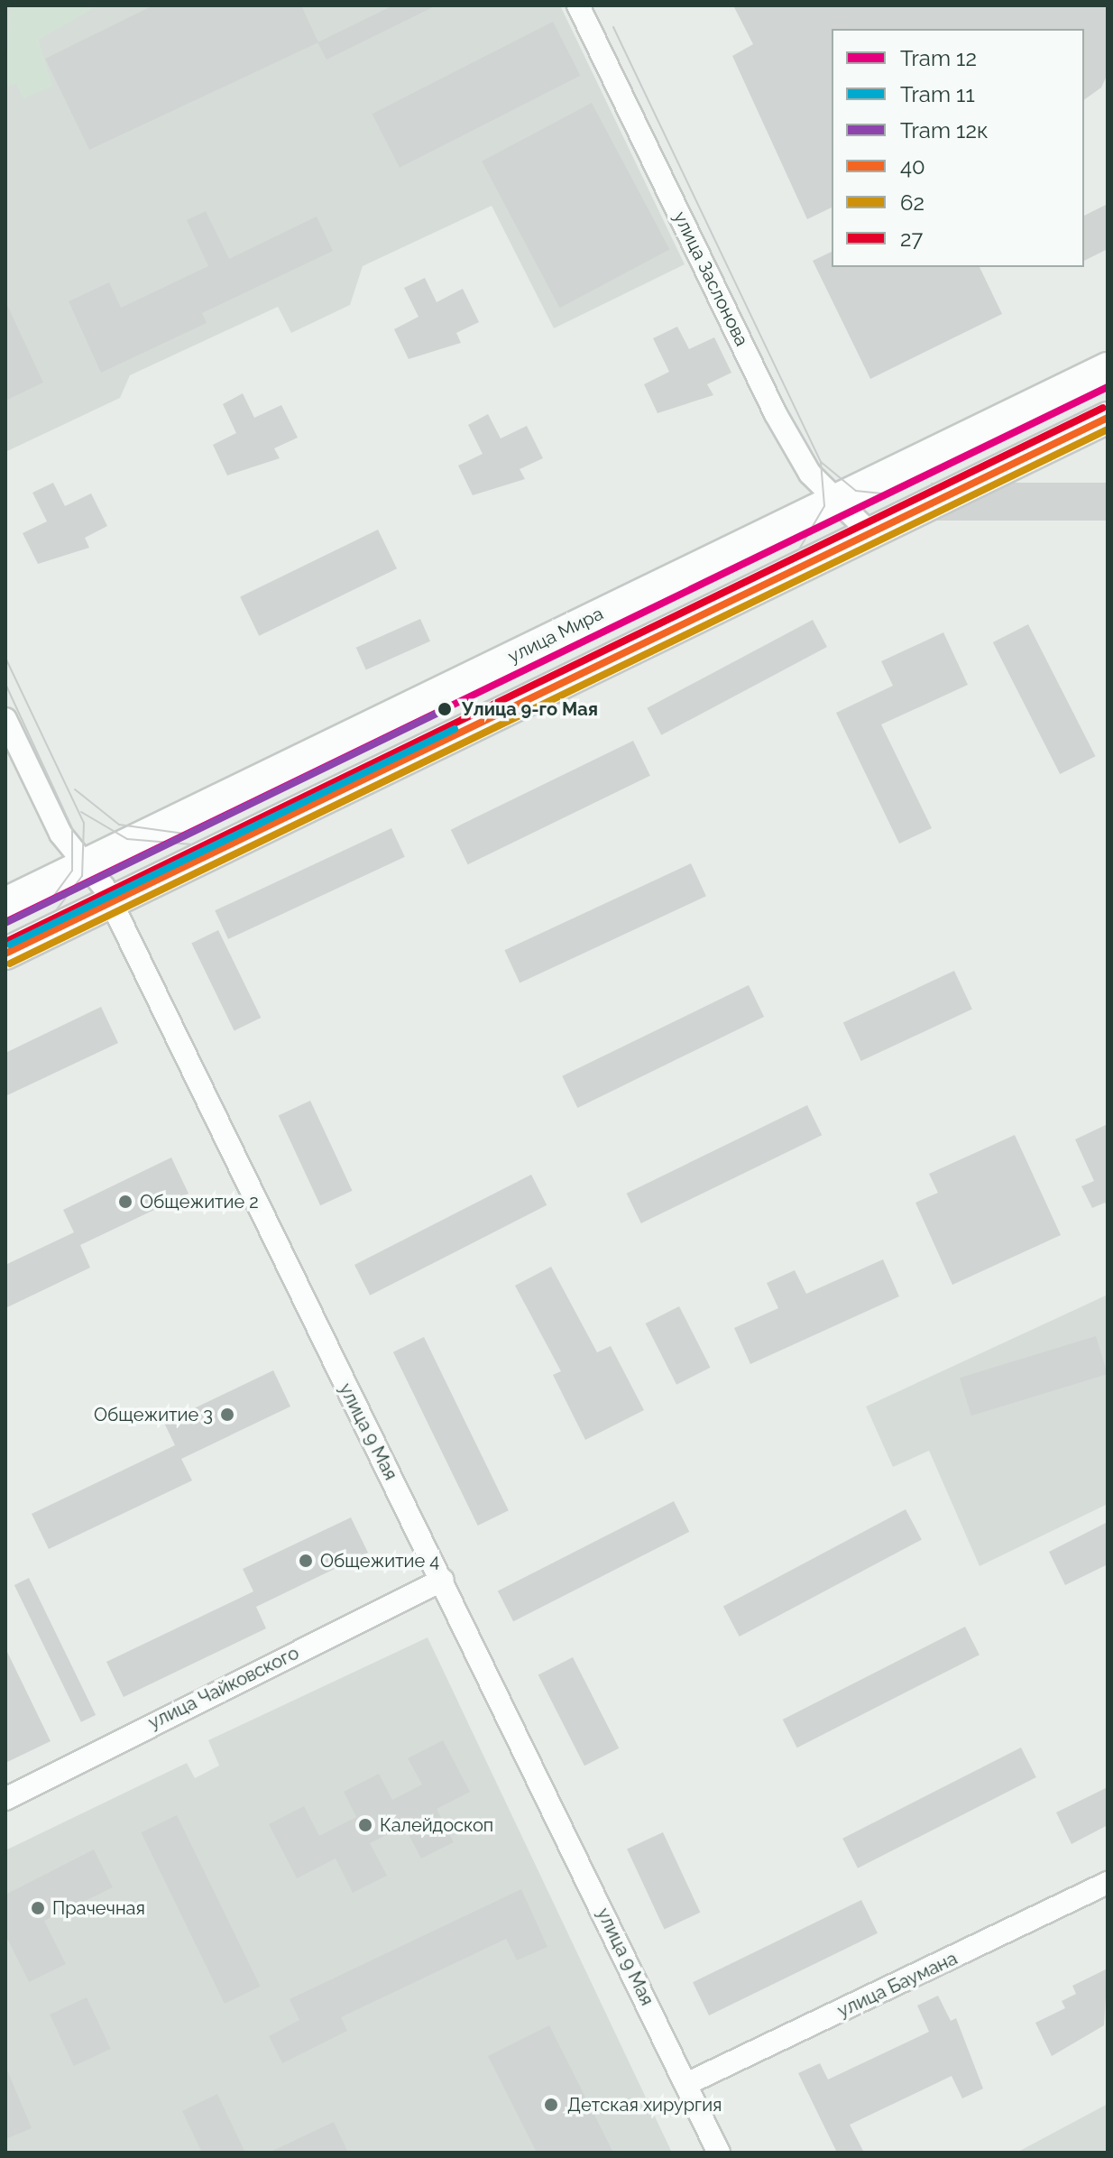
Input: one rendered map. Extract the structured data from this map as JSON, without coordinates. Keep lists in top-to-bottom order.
{
  "streets": {
    "main road": ["улица Мира"],
    "street": [
      "улица Заслонова",
      "улица 9 Мая",
      "улица Чайковского",
      "улица Баумана"
    ]
  },
  "crossings": [
    ["улица Заслонова", "улица Мира"],
    ["улица Мира", "улица 9 Мая"],
    ["улица 9 Мая", "улица Чайковского"],
    ["улица 9 Мая", "улица Баумана"]
  ],
  "places": [
    "Улица 9-го Мая",
    "Общежитие 2",
    "Общежитие 3",
    "Общежитие 4",
    "Калейдоскоп",
    "Прачечная",
    "Детская хирургия"
  ],
  "lines": [
    "tram line 12",
    "transit line 27",
    "transit line 40",
    "transit line 62",
    "tram line 12к",
    "tram line 11"
  ],
  "legend": [
    "Tram 12",
    "Tram 11",
    "Tram 12к",
    "40",
    "62",
    "27"
  ]
}
